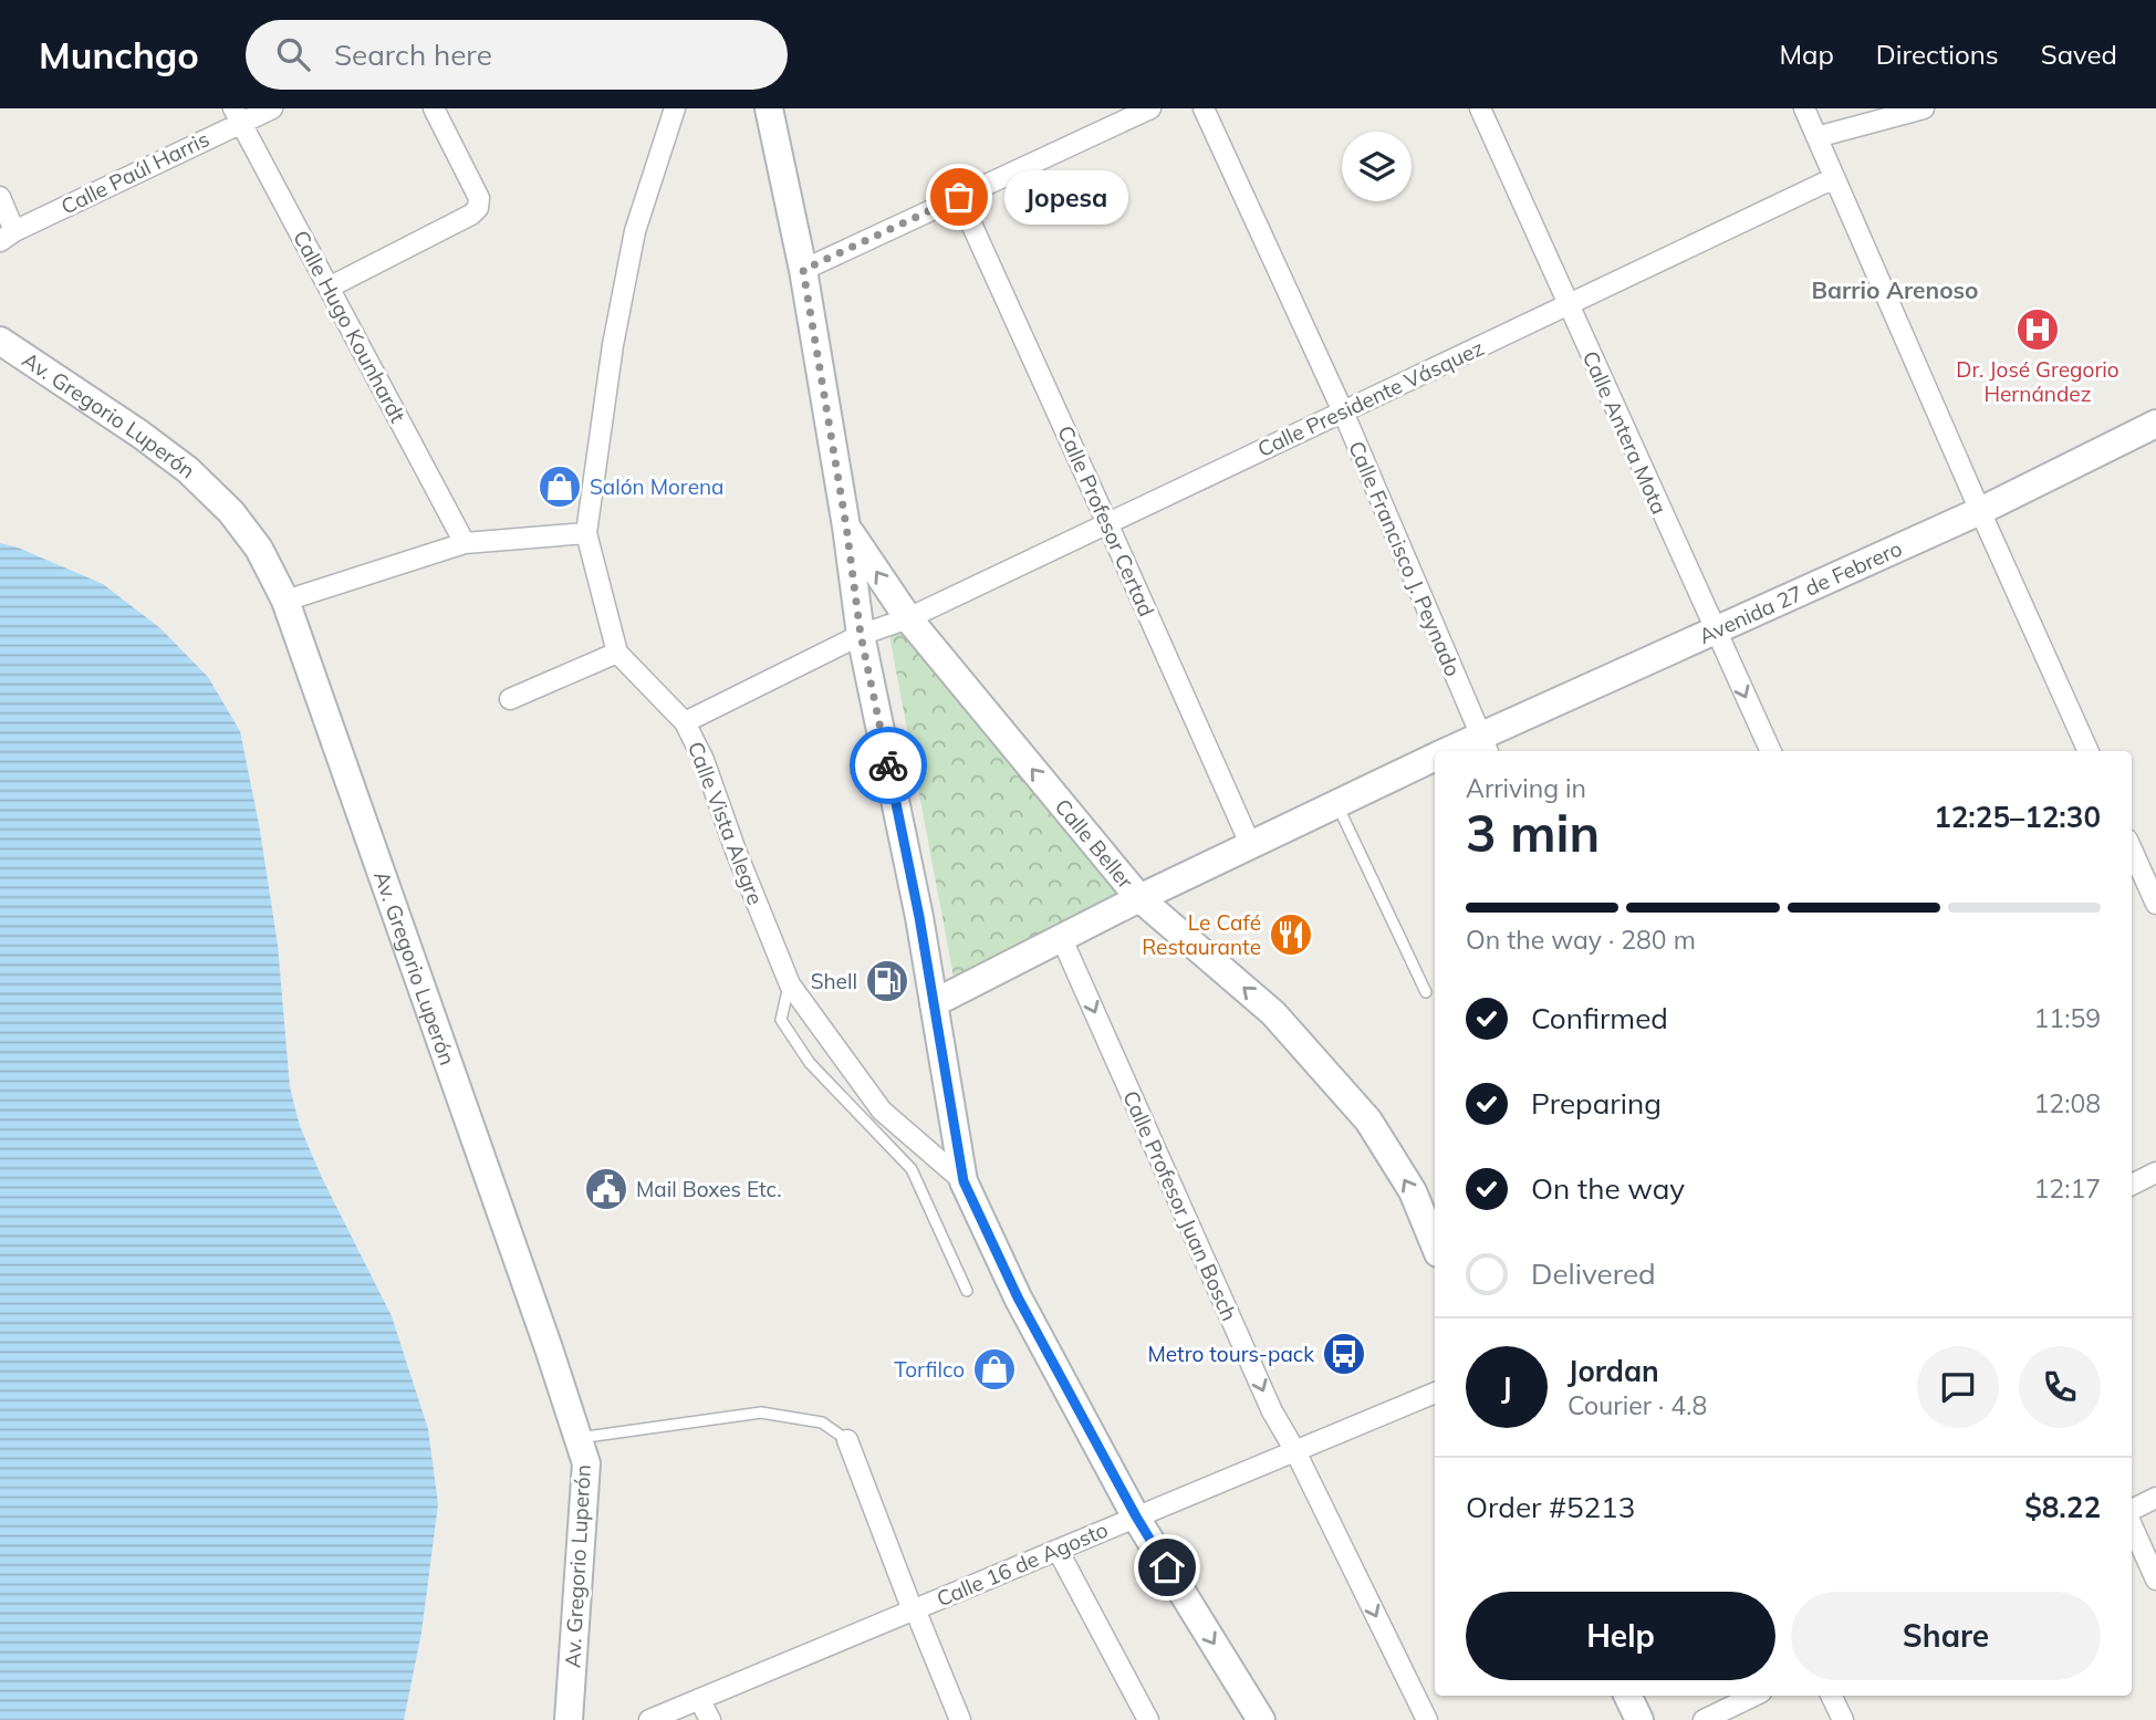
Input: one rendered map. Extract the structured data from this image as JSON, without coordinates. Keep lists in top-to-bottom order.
{
  "streets": {
    "street": [
      "Calle Paúl Harris",
      "Calle Hugo Kounhardt",
      "Calle Presidente Vásquez",
      "Av. Gregorio Luperón",
      "Calle Antera Mota",
      "Calle Profesor Certad",
      "Calle Francisco J. Peynado",
      "Avenida 27 de Febrero",
      "Calle Vista Alegre",
      "Calle Beller",
      "Calle Profesor Juan Bosch",
      "Calle 16 de Agosto"
    ]
  },
  "crossings": [
    ["Calle Paúl Harris", "Calle Hugo Kounhardt"],
    ["Calle Presidente Vásquez", "Calle Antera Mota"],
    ["Calle Presidente Vásquez", "Calle Profesor Certad"],
    ["Calle Presidente Vásquez", "Calle Francisco J. Peynado"],
    ["Calle Presidente Vásquez", "Calle Beller"],
    ["Calle Antera Mota", "Avenida 27 de Febrero"],
    ["Calle Profesor Certad", "Avenida 27 de Febrero"],
    ["Calle Francisco J. Peynado", "Avenida 27 de Febrero"],
    ["Avenida 27 de Febrero", "Calle Beller"],
    ["Avenida 27 de Febrero", "Calle Profesor Juan Bosch"],
    ["Calle Profesor Juan Bosch", "Calle 16 de Agosto"]
  ],
  "one_way": ["Calle Beller"],
  "districts": ["Barrio Arenoso"],
  "places": {
    "other": ["Jopesa"],
    "hospital": ["Dr. José Gregorio Hernández"],
    "shop": ["Salón Morena", "Torfilco"],
    "restaurant": ["Le Café Restaurante"],
    "fuel station": ["Shell"],
    "public building": ["Mail Boxes Etc."],
    "bus stop": ["Metro tours-pack"]
  },
  "page": {
    "header": "Munchgo",
    "search": "Search here",
    "nav": ["Map", "Directions", "Saved"],
    "bubble": "Jopesa",
    "heading": ["3 min", "Arriving in", "12:25–12:30"],
    "panel": [
      "Jordan",
      "Courier · 4.8",
      "Order #5213",
      "$8.22"
    ],
    "bar": "On the way · 280 m",
    "list": [
      ["Confirmed", "11:59"],
      ["Preparing", "12:08"],
      ["On the way", "12:17"],
      "Delivered"
    ],
    "round": "J",
    "buttons": ["Help", "Share"]
  }
}
